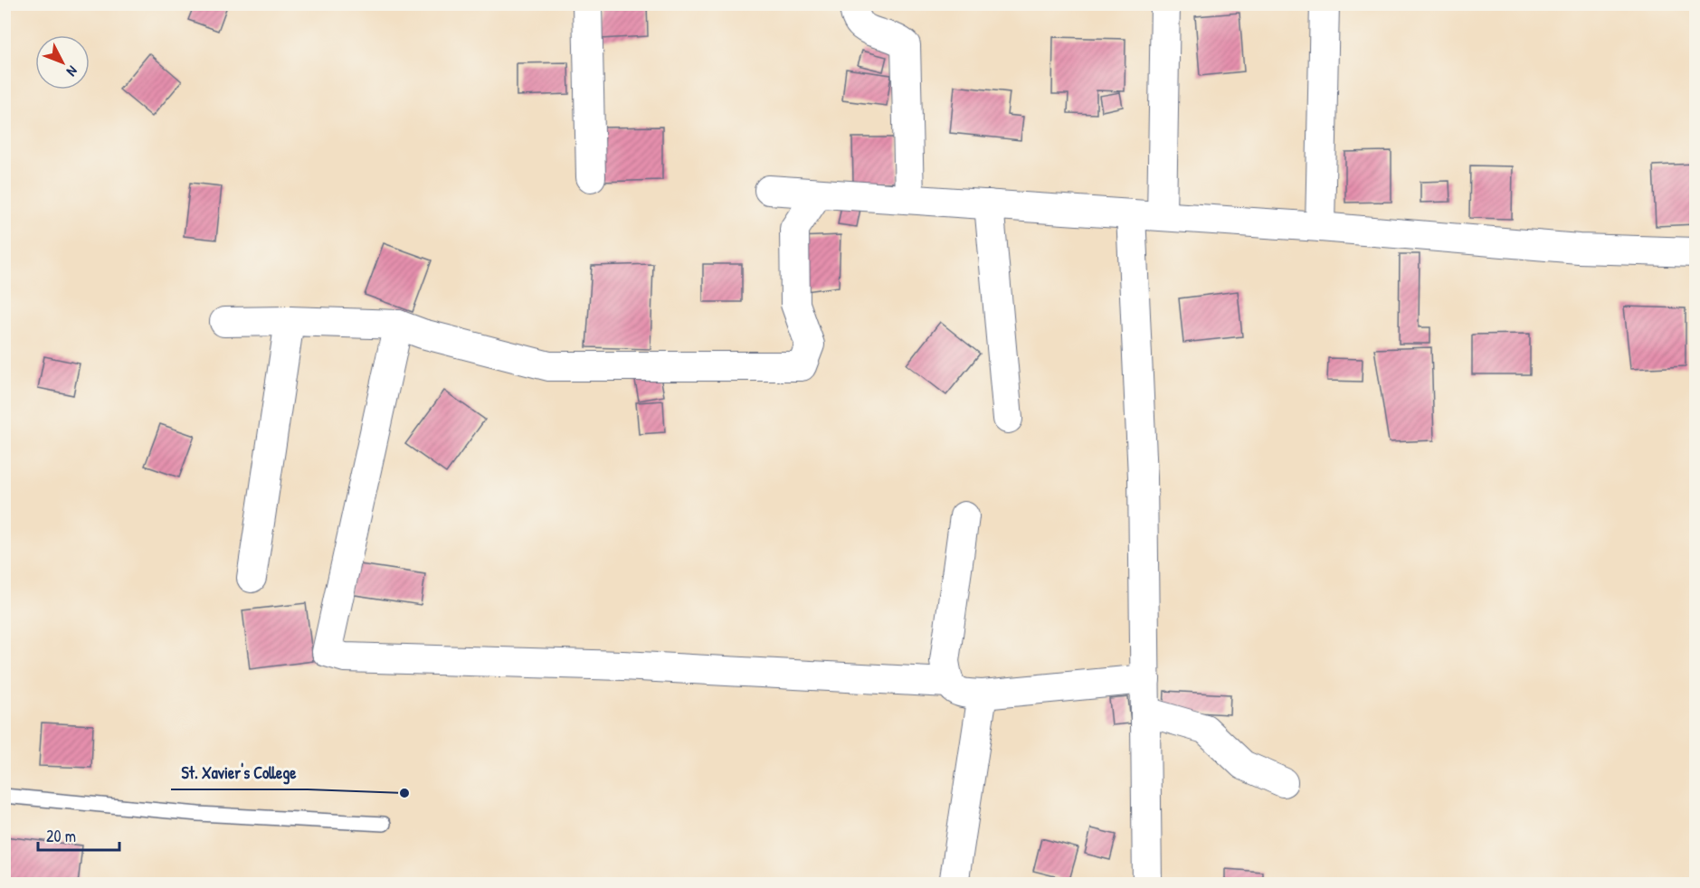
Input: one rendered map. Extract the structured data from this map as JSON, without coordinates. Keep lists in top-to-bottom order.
{
  "places": ["St. Xavier's College"],
  "scale_bar": "20 m",
  "north": "bottom right"
}
